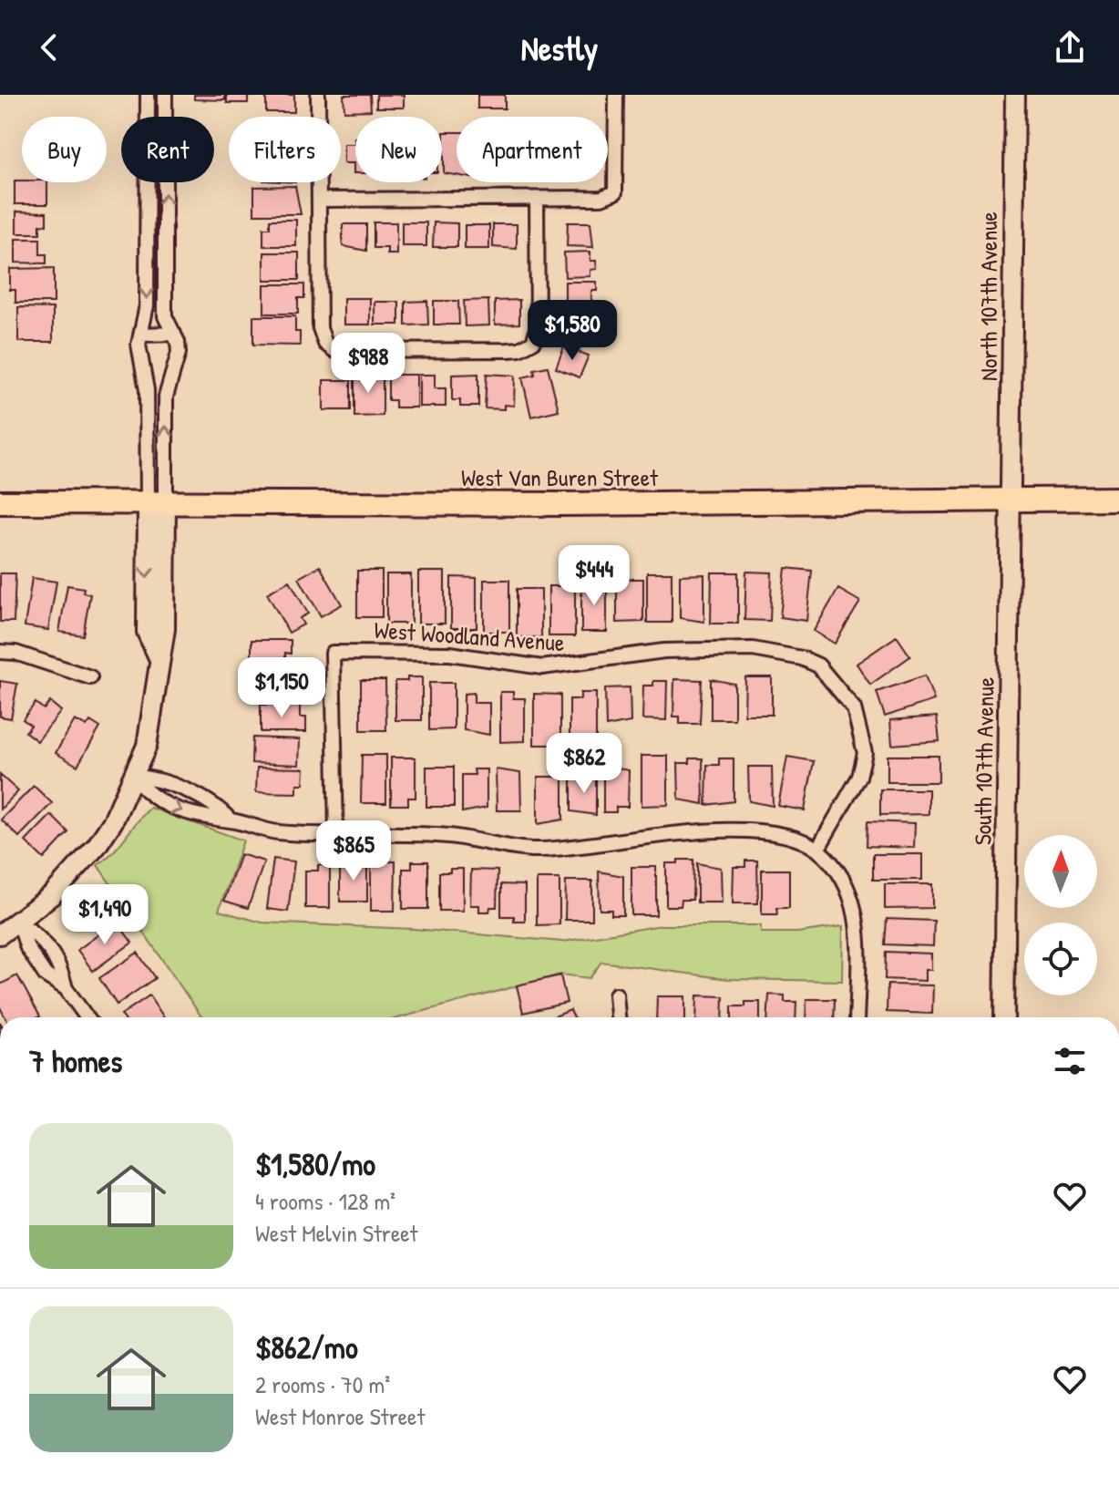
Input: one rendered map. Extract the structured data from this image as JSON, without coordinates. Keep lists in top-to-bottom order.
{
  "streets": {
    "main road": ["North 107th Avenue", "West Van Buren Street", "South 107th Avenue"],
    "street": ["West Woodland Avenue"]
  },
  "crossings": [
    ["North 107th Avenue", "West Van Buren Street"],
    ["North 107th Avenue", "South 107th Avenue"],
    ["West Van Buren Street", "South 107th Avenue"]
  ],
  "north": "top",
  "page": {
    "header": "Nestly",
    "chip": [
      "Buy",
      "Rent",
      "Filters",
      "New",
      "Apartment"
    ],
    "price": [
      "$1,580",
      "$988",
      "$444",
      "$1,150",
      "$862",
      "$865",
      "$1,490"
    ],
    "heading": "7 homes",
    "list": [
      {
        "name": "$1,580/mo",
        "note": "4 rooms · 128 m² · West Melvin Street"
      },
      {
        "name": "$862/mo",
        "note": "2 rooms · 70 m² · West Monroe Street"
      }
    ]
  }
}
